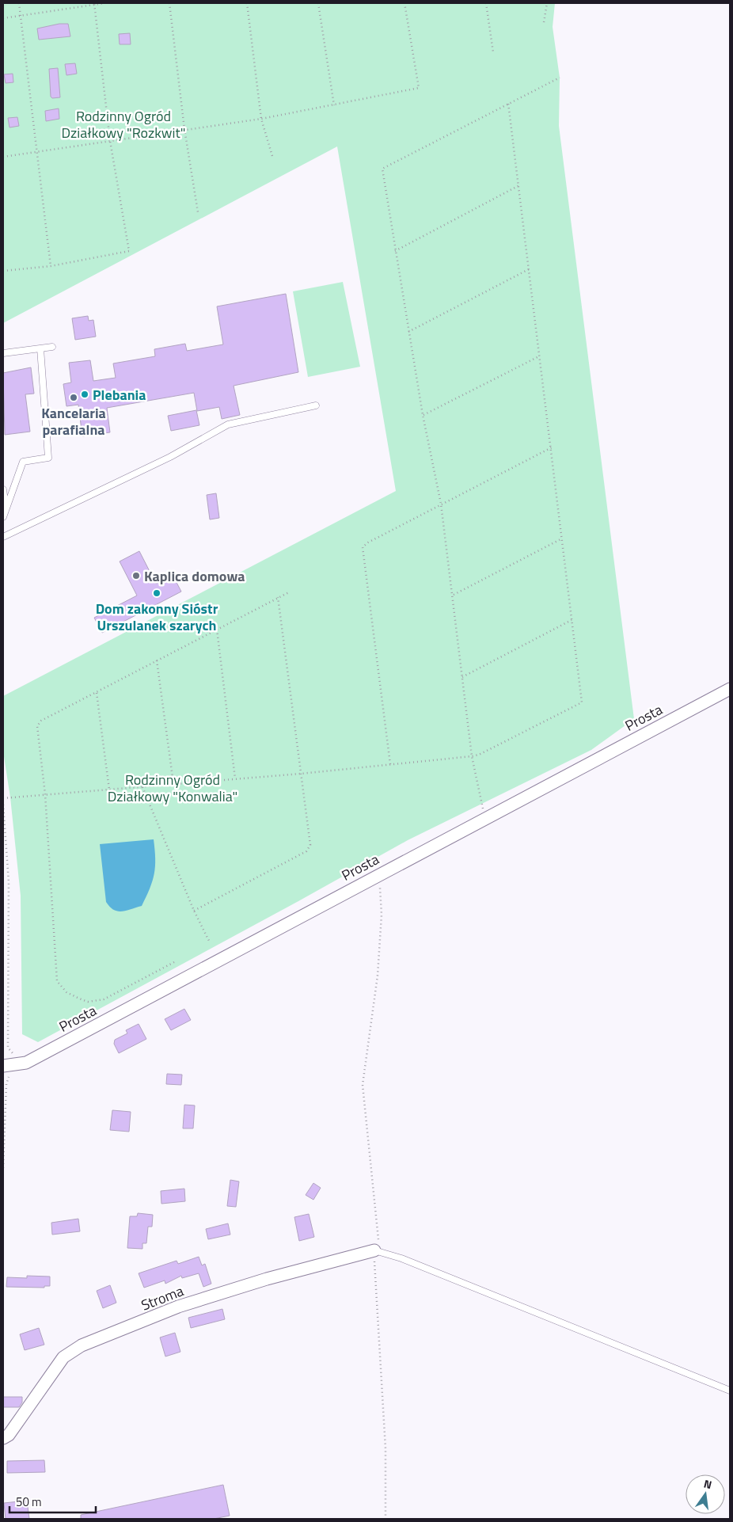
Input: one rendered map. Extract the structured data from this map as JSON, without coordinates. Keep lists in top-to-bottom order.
{
  "streets": {
    "street": ["Prosta", "Stroma"]
  },
  "parks": ["Rodzinny Ogród Działkowy \"Rozkwit\"", "Rodzinny Ogród Działkowy \"Konwalia\""],
  "places": [
    "Plebania",
    "Kancelaria parafialna",
    "Kaplica domowa",
    "Dom zakonny Sióstr Urszulanek szarych"
  ],
  "scale_bar": "50 m",
  "north": "top"
}
